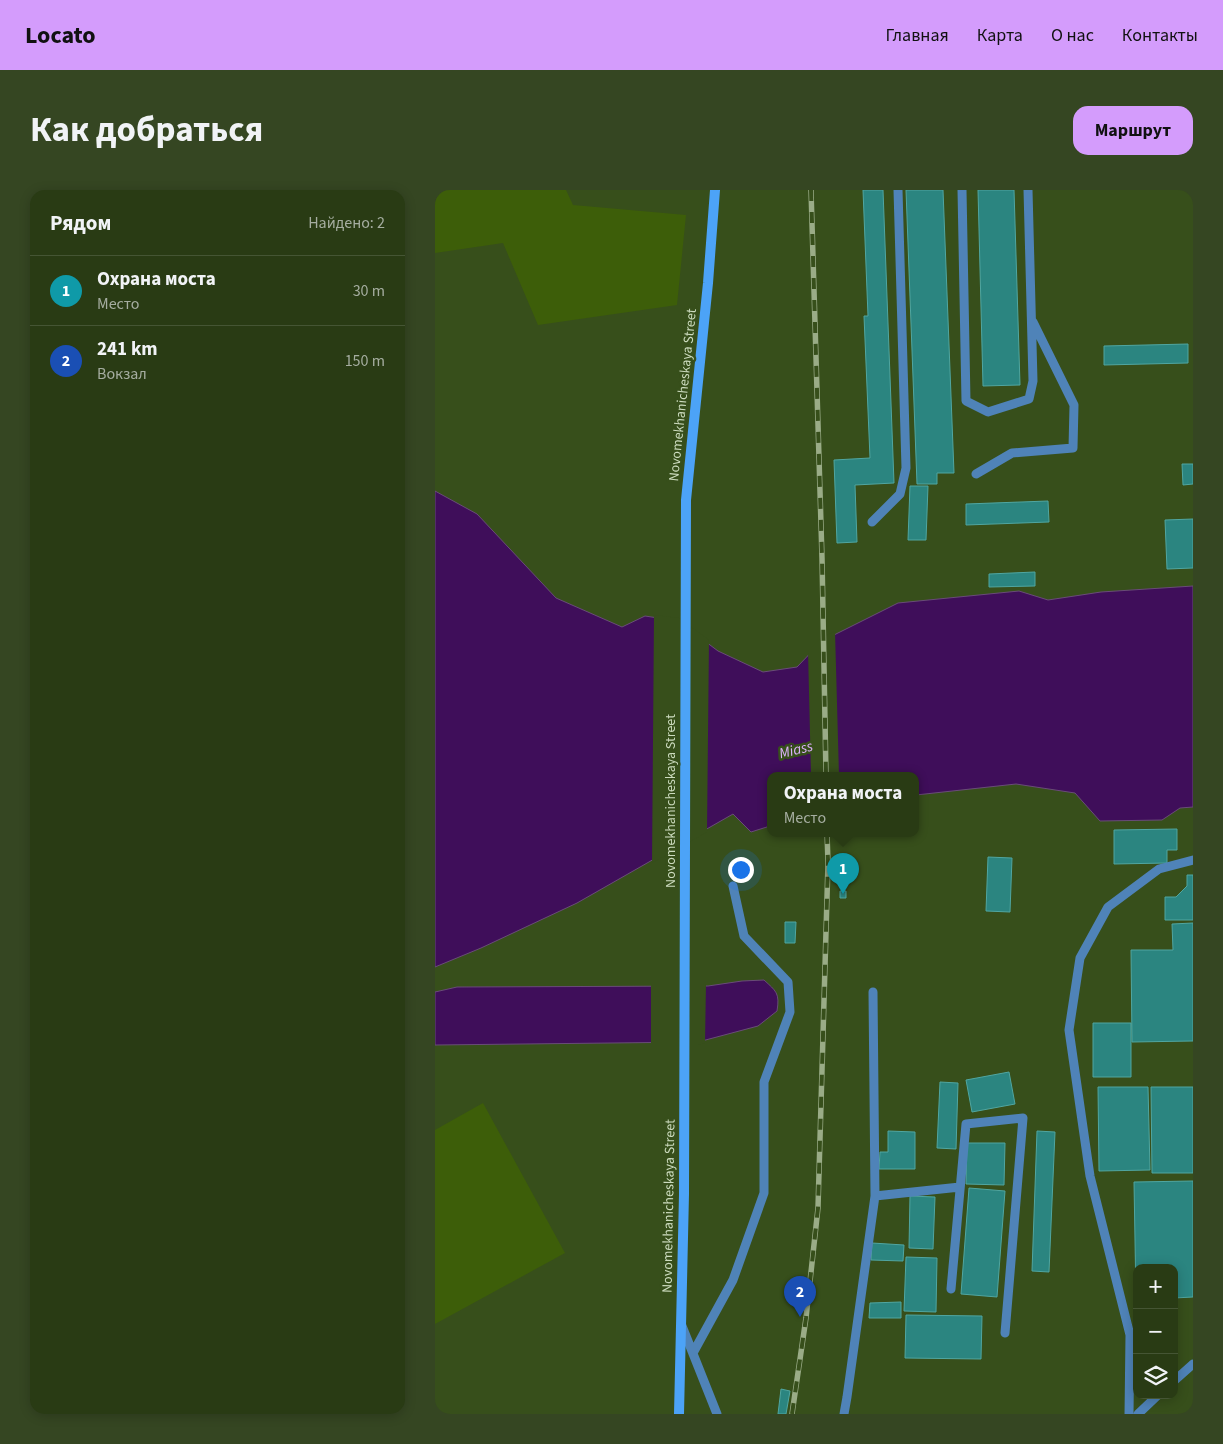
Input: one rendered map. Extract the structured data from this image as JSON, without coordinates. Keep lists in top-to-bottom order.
{
  "streets": {
    "main road": ["Novomekhanicheskaya Street"]
  },
  "water": ["Miass"],
  "page": {
    "header": "Locato",
    "nav": [
      "Главная",
      "Карта",
      "О нас",
      "Контакты"
    ],
    "title": "Как добраться",
    "buttons": "Маршрут",
    "heading": ["Рядом", "Найдено: 2"],
    "list": [
      {
        "mark": "1",
        "name": "Охрана моста",
        "note": "Место",
        "value": "30 m"
      },
      {
        "mark": "2",
        "name": "241 km",
        "note": "Вокзал",
        "value": "150 m"
      }
    ],
    "popup": ["Охрана моста", "Место"],
    "pins": ["1", "2"],
    "map_buttons": ["+", "−"]
  }
}
